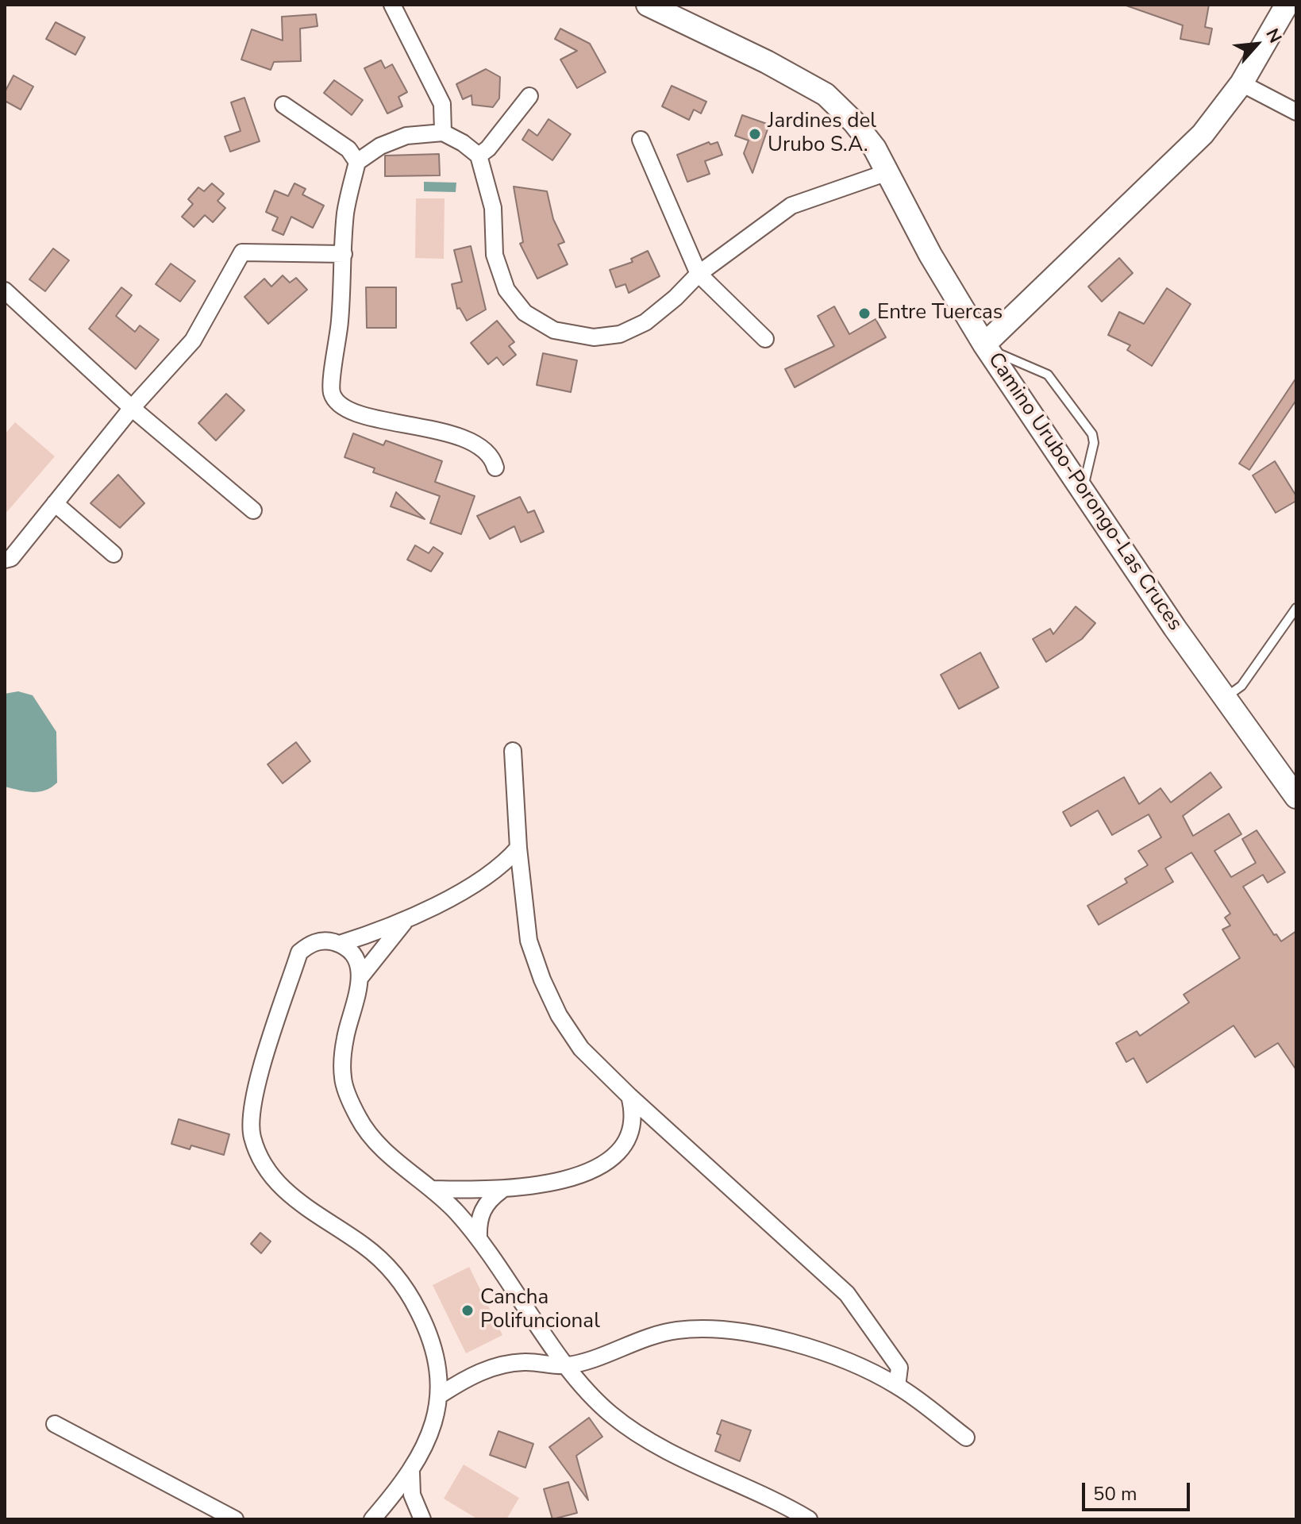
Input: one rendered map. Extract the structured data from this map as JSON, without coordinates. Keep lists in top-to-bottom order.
{
  "streets": {
    "main road": ["Camino Urubo-Porongo-Las Cruces"]
  },
  "places": ["Jardines del Urubo S.A.", "Entre Tuercas", "Cancha Polifuncional"],
  "scale_bar": "50 m",
  "north": "top right"
}
